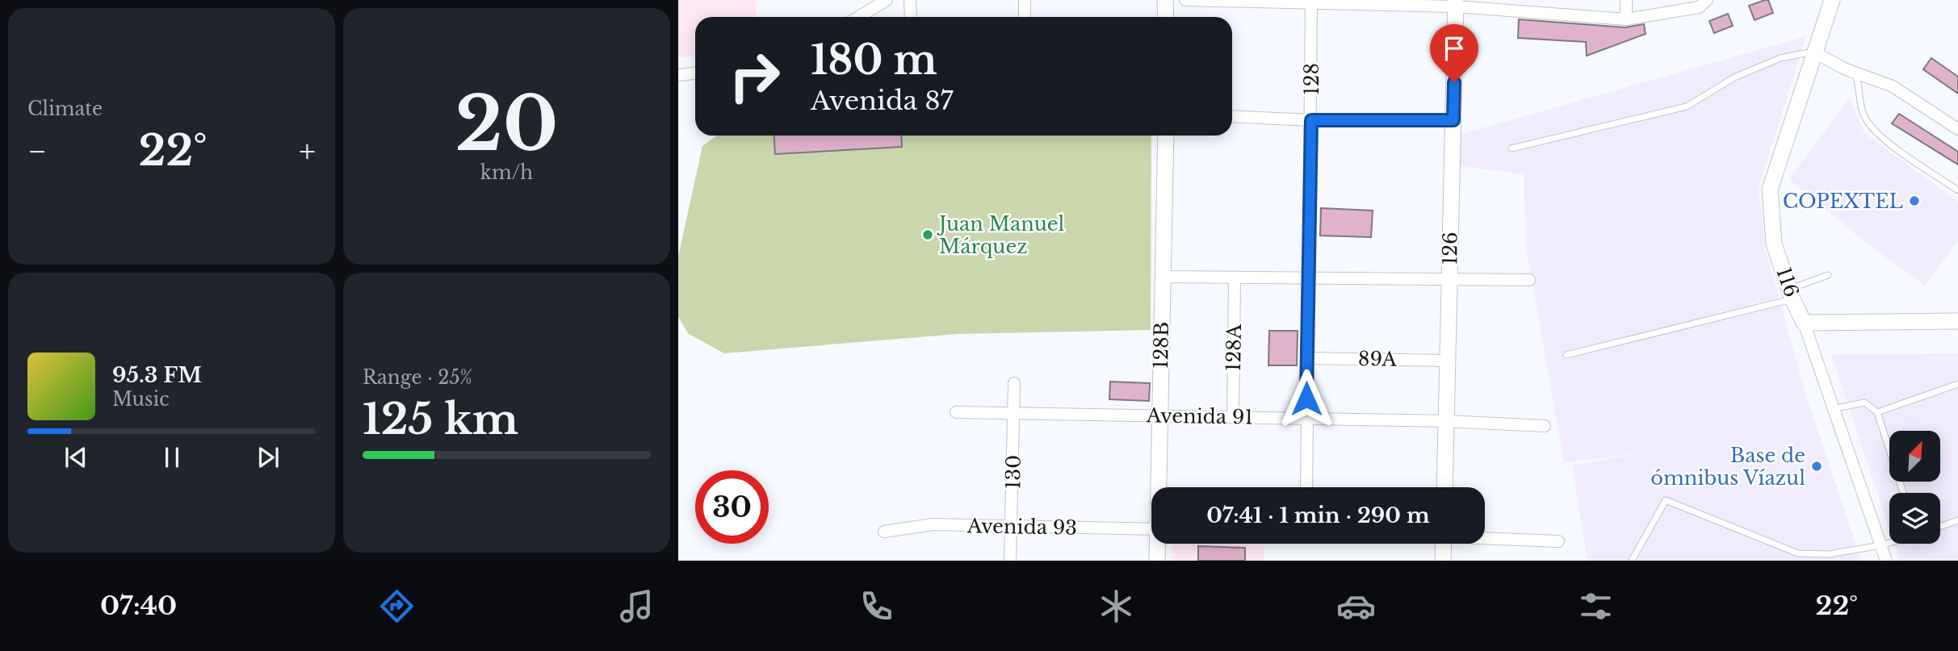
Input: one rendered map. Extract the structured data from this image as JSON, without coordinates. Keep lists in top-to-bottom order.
{
  "streets": {
    "street": [
      "128",
      "126",
      "116",
      "128B",
      "128A",
      "89A",
      "Avenida 91",
      "130",
      "Avenida 93"
    ]
  },
  "crossings": [
    ["128", "89A"],
    ["128", "Avenida 91"],
    ["126", "89A"],
    ["126", "Avenida 91"],
    ["128B", "Avenida 91"],
    ["128A", "Avenida 91"],
    ["Avenida 91", "130"],
    ["130", "Avenida 93"]
  ],
  "places": ["COPEXTEL", "Juan Manuel Márquez", "Base de ómnibus Víazul"],
  "north": "top right",
  "page": {
    "tile": [
      "Climate",
      ["20", "km/h"],
      ["Range · 25%", "125 km"]
    ],
    "turn": ["180 m", "Avenida 87"],
    "heat": ["−", "22°", "+"],
    "song": ["95.3 FM", "Music"],
    "limit": "30",
    "trip": "07:41 · 1 min · 290 m",
    "tabs": ["07:40", "22°"]
  }
}
